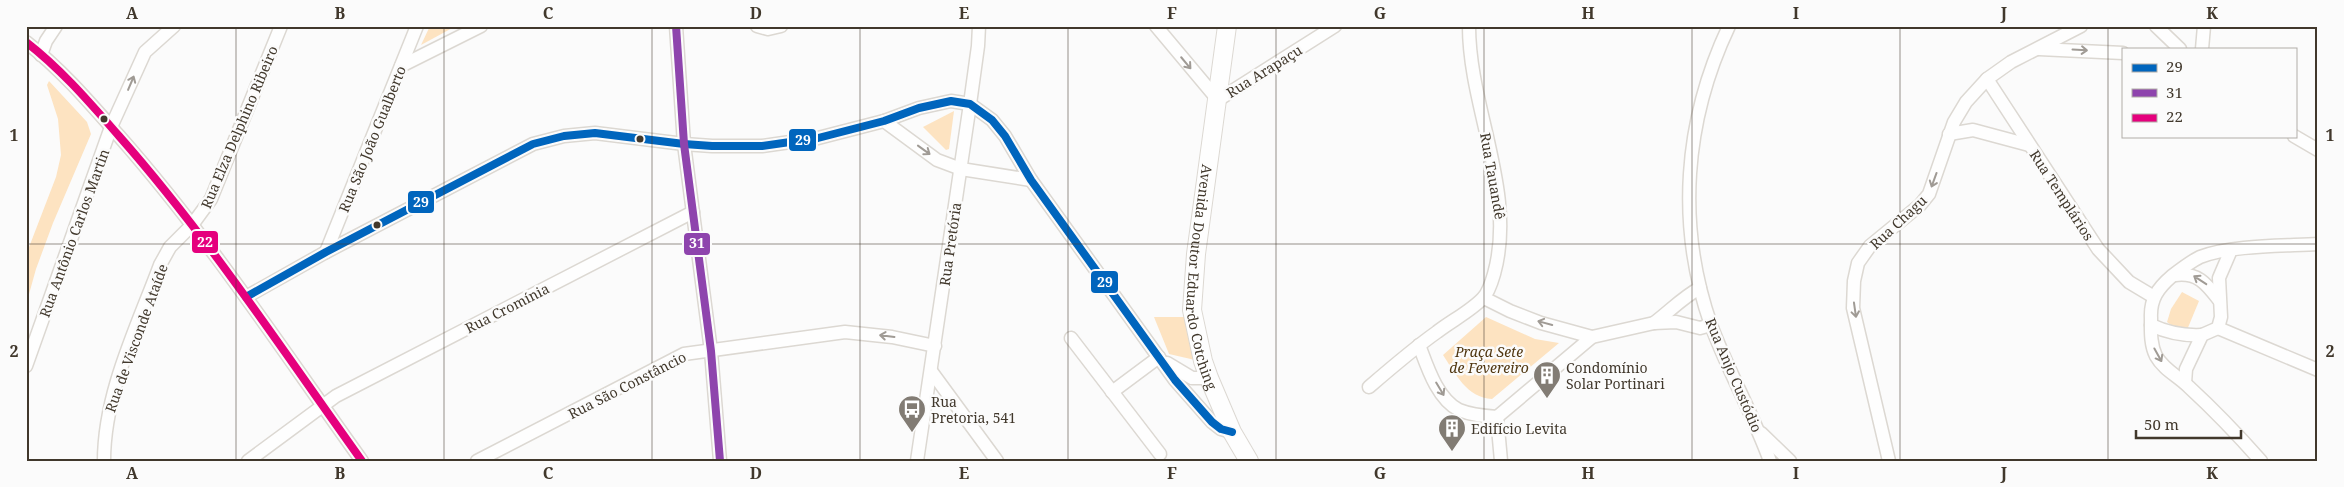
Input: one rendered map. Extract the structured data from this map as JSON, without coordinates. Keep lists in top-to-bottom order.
{
  "streets": {
    "main road": ["Avenida Doutor Eduardo Cotching"],
    "street": [
      "Rua Arapaçu",
      "Rua Elza Delphino Ribeiro",
      "Rua São João Gualberto",
      "Rua Tauandê",
      "Rua Templários",
      "Rua Chagu",
      "Rua Antônio Carlos Martin",
      "Rua Pretória",
      "Rua Cromínia",
      "Rua de Visconde Ataíde",
      "Rua Anjo Custódio",
      "Rua São Constâncio"
    ]
  },
  "crossings": [
    ["Rua Arapaçu", "Avenida Doutor Eduardo Cotching"],
    ["Rua Elza Delphino Ribeiro", "Rua de Visconde Ataíde"],
    ["Rua Templários", "Rua Chagu"],
    ["Rua Pretória", "Rua São Constâncio"]
  ],
  "one_way": ["Rua Chagu", "Rua São Constâncio"],
  "parks": ["Praça Sete de Fevereiro"],
  "places": {
    "building": ["Condomínio Solar Portinari", "Edifício Levita"],
    "bus stop": ["Rua Pretoria, 541"]
  },
  "lines": ["transit line 31", "transit line 22", "transit line 29"],
  "legend": ["29", "31", "22"],
  "scale_bar": "50 m",
  "grid": {
    "columns": [
      "A",
      "B",
      "C",
      "D",
      "E",
      "F",
      "G",
      "H",
      "I",
      "J",
      "K"
    ],
    "rows": ["1", "2"]
  }
}
